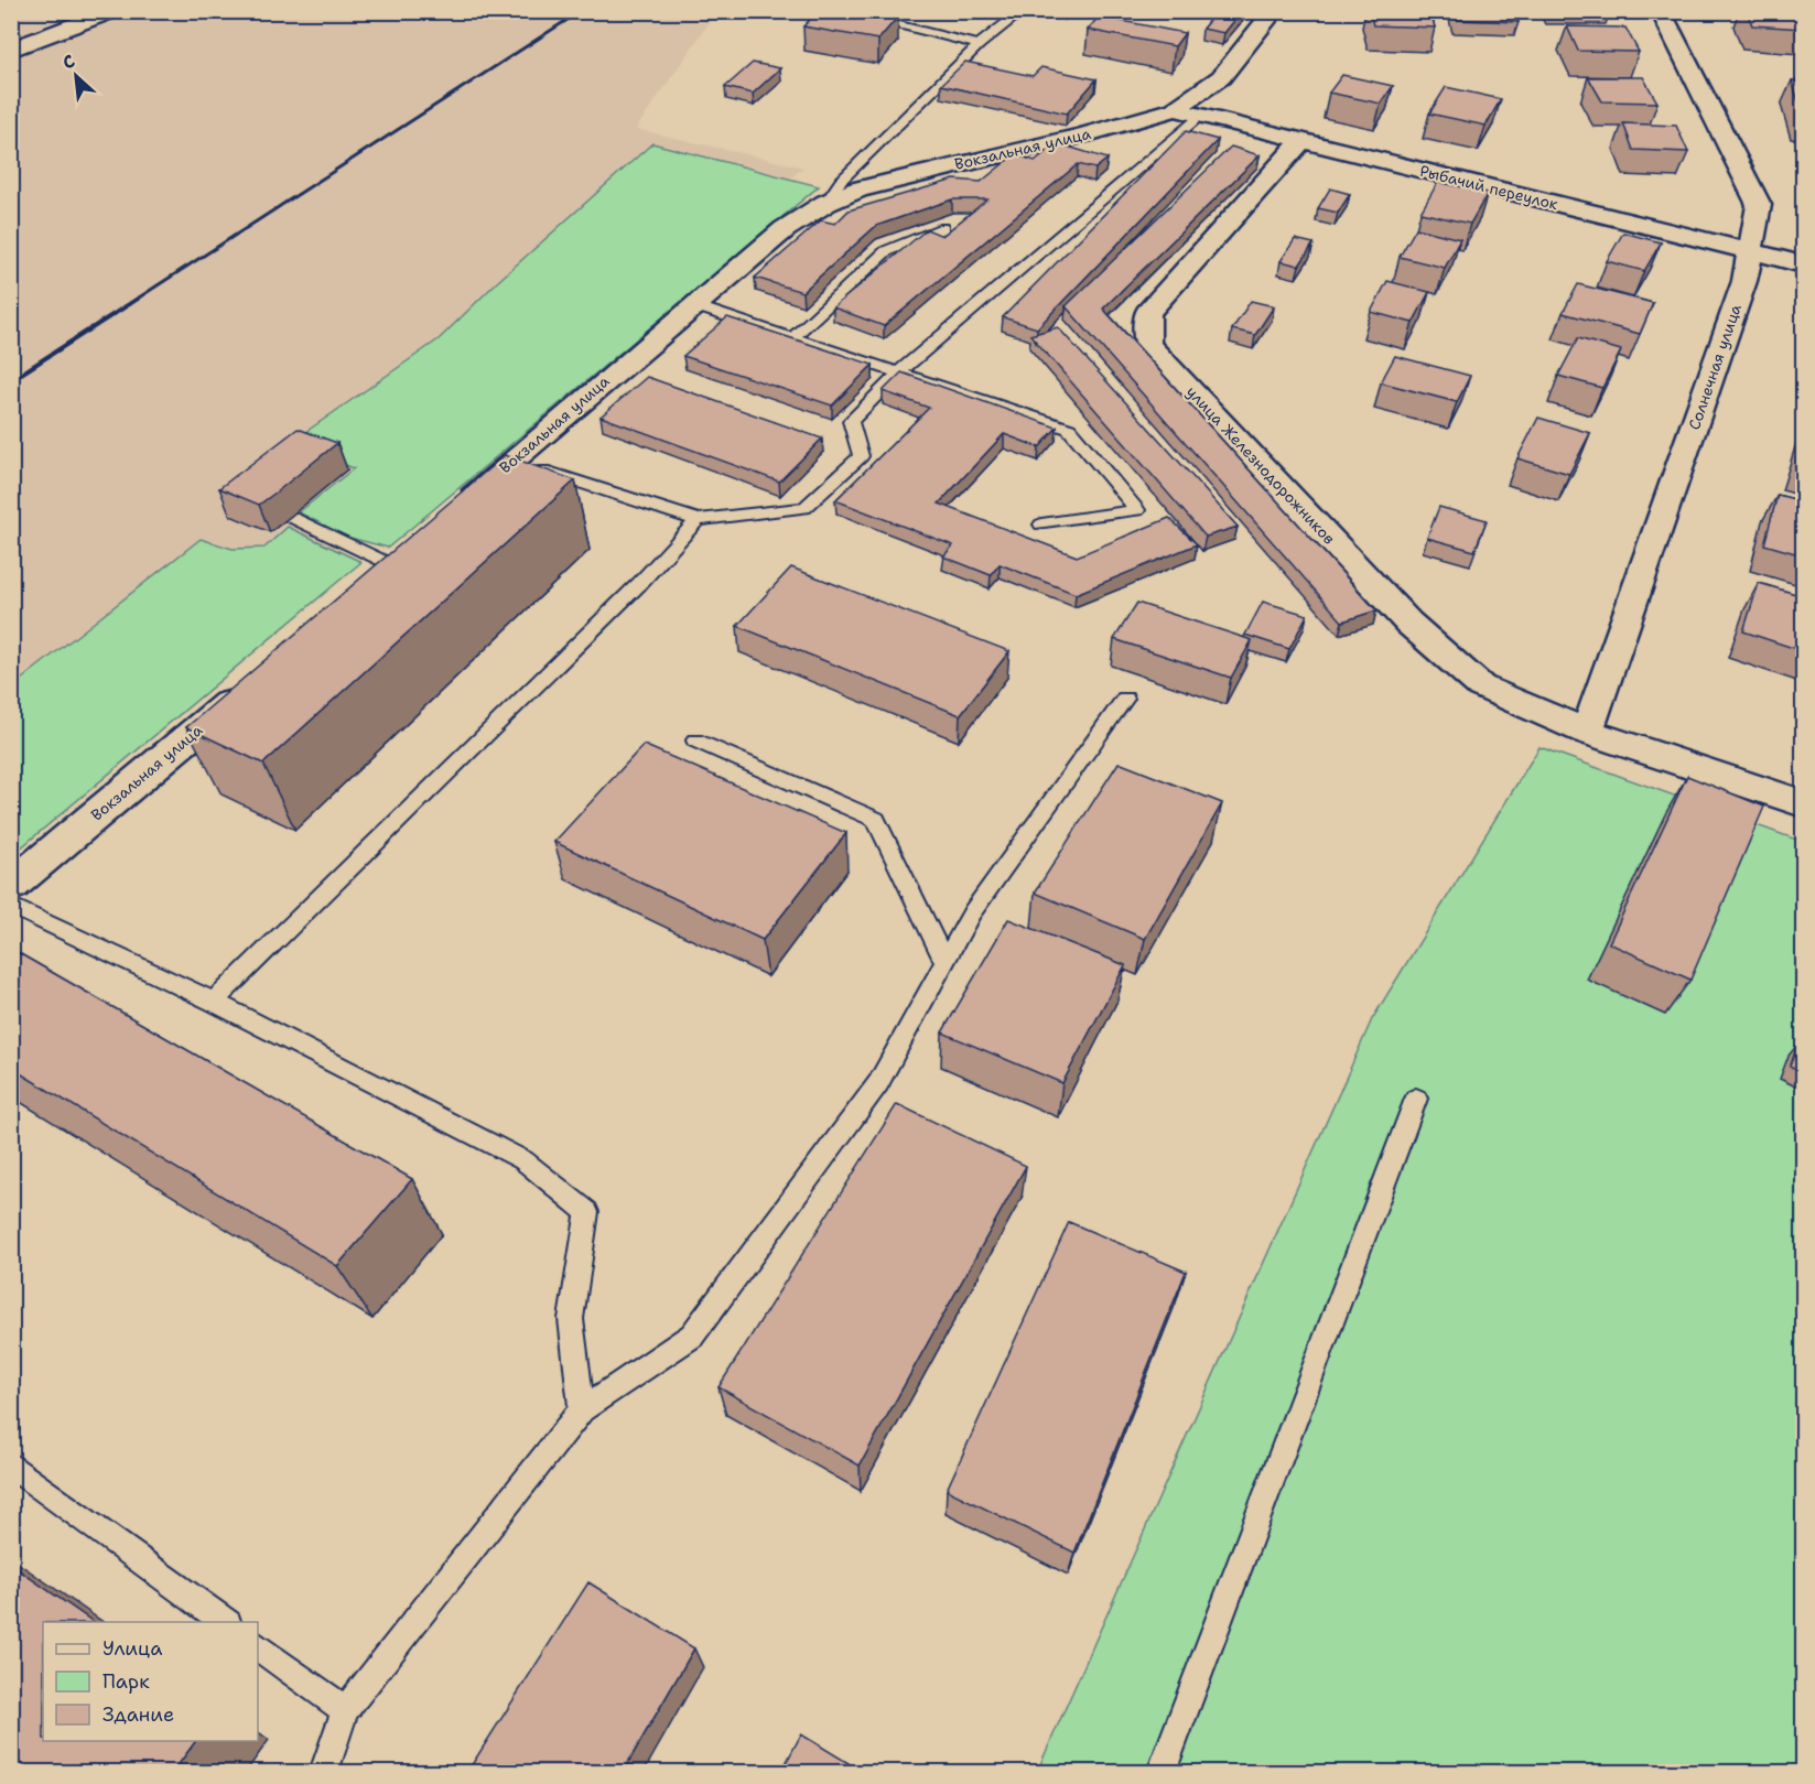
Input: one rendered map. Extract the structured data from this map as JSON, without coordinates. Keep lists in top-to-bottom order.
{
  "streets": {
    "street": [
      "Вокзальная улица",
      "Рыбачий переулок",
      "Солнечная улица",
      "улица Железнодорожников"
    ]
  },
  "crossings": [
    ["Вокзальная улица", "Рыбачий переулок"],
    ["Рыбачий переулок", "Солнечная улица"],
    ["Рыбачий переулок", "улица Железнодорожников"],
    ["Солнечная улица", "улица Железнодорожников"]
  ],
  "legend": ["Улица", "Парк", "Здание"],
  "north": "top left"
}
